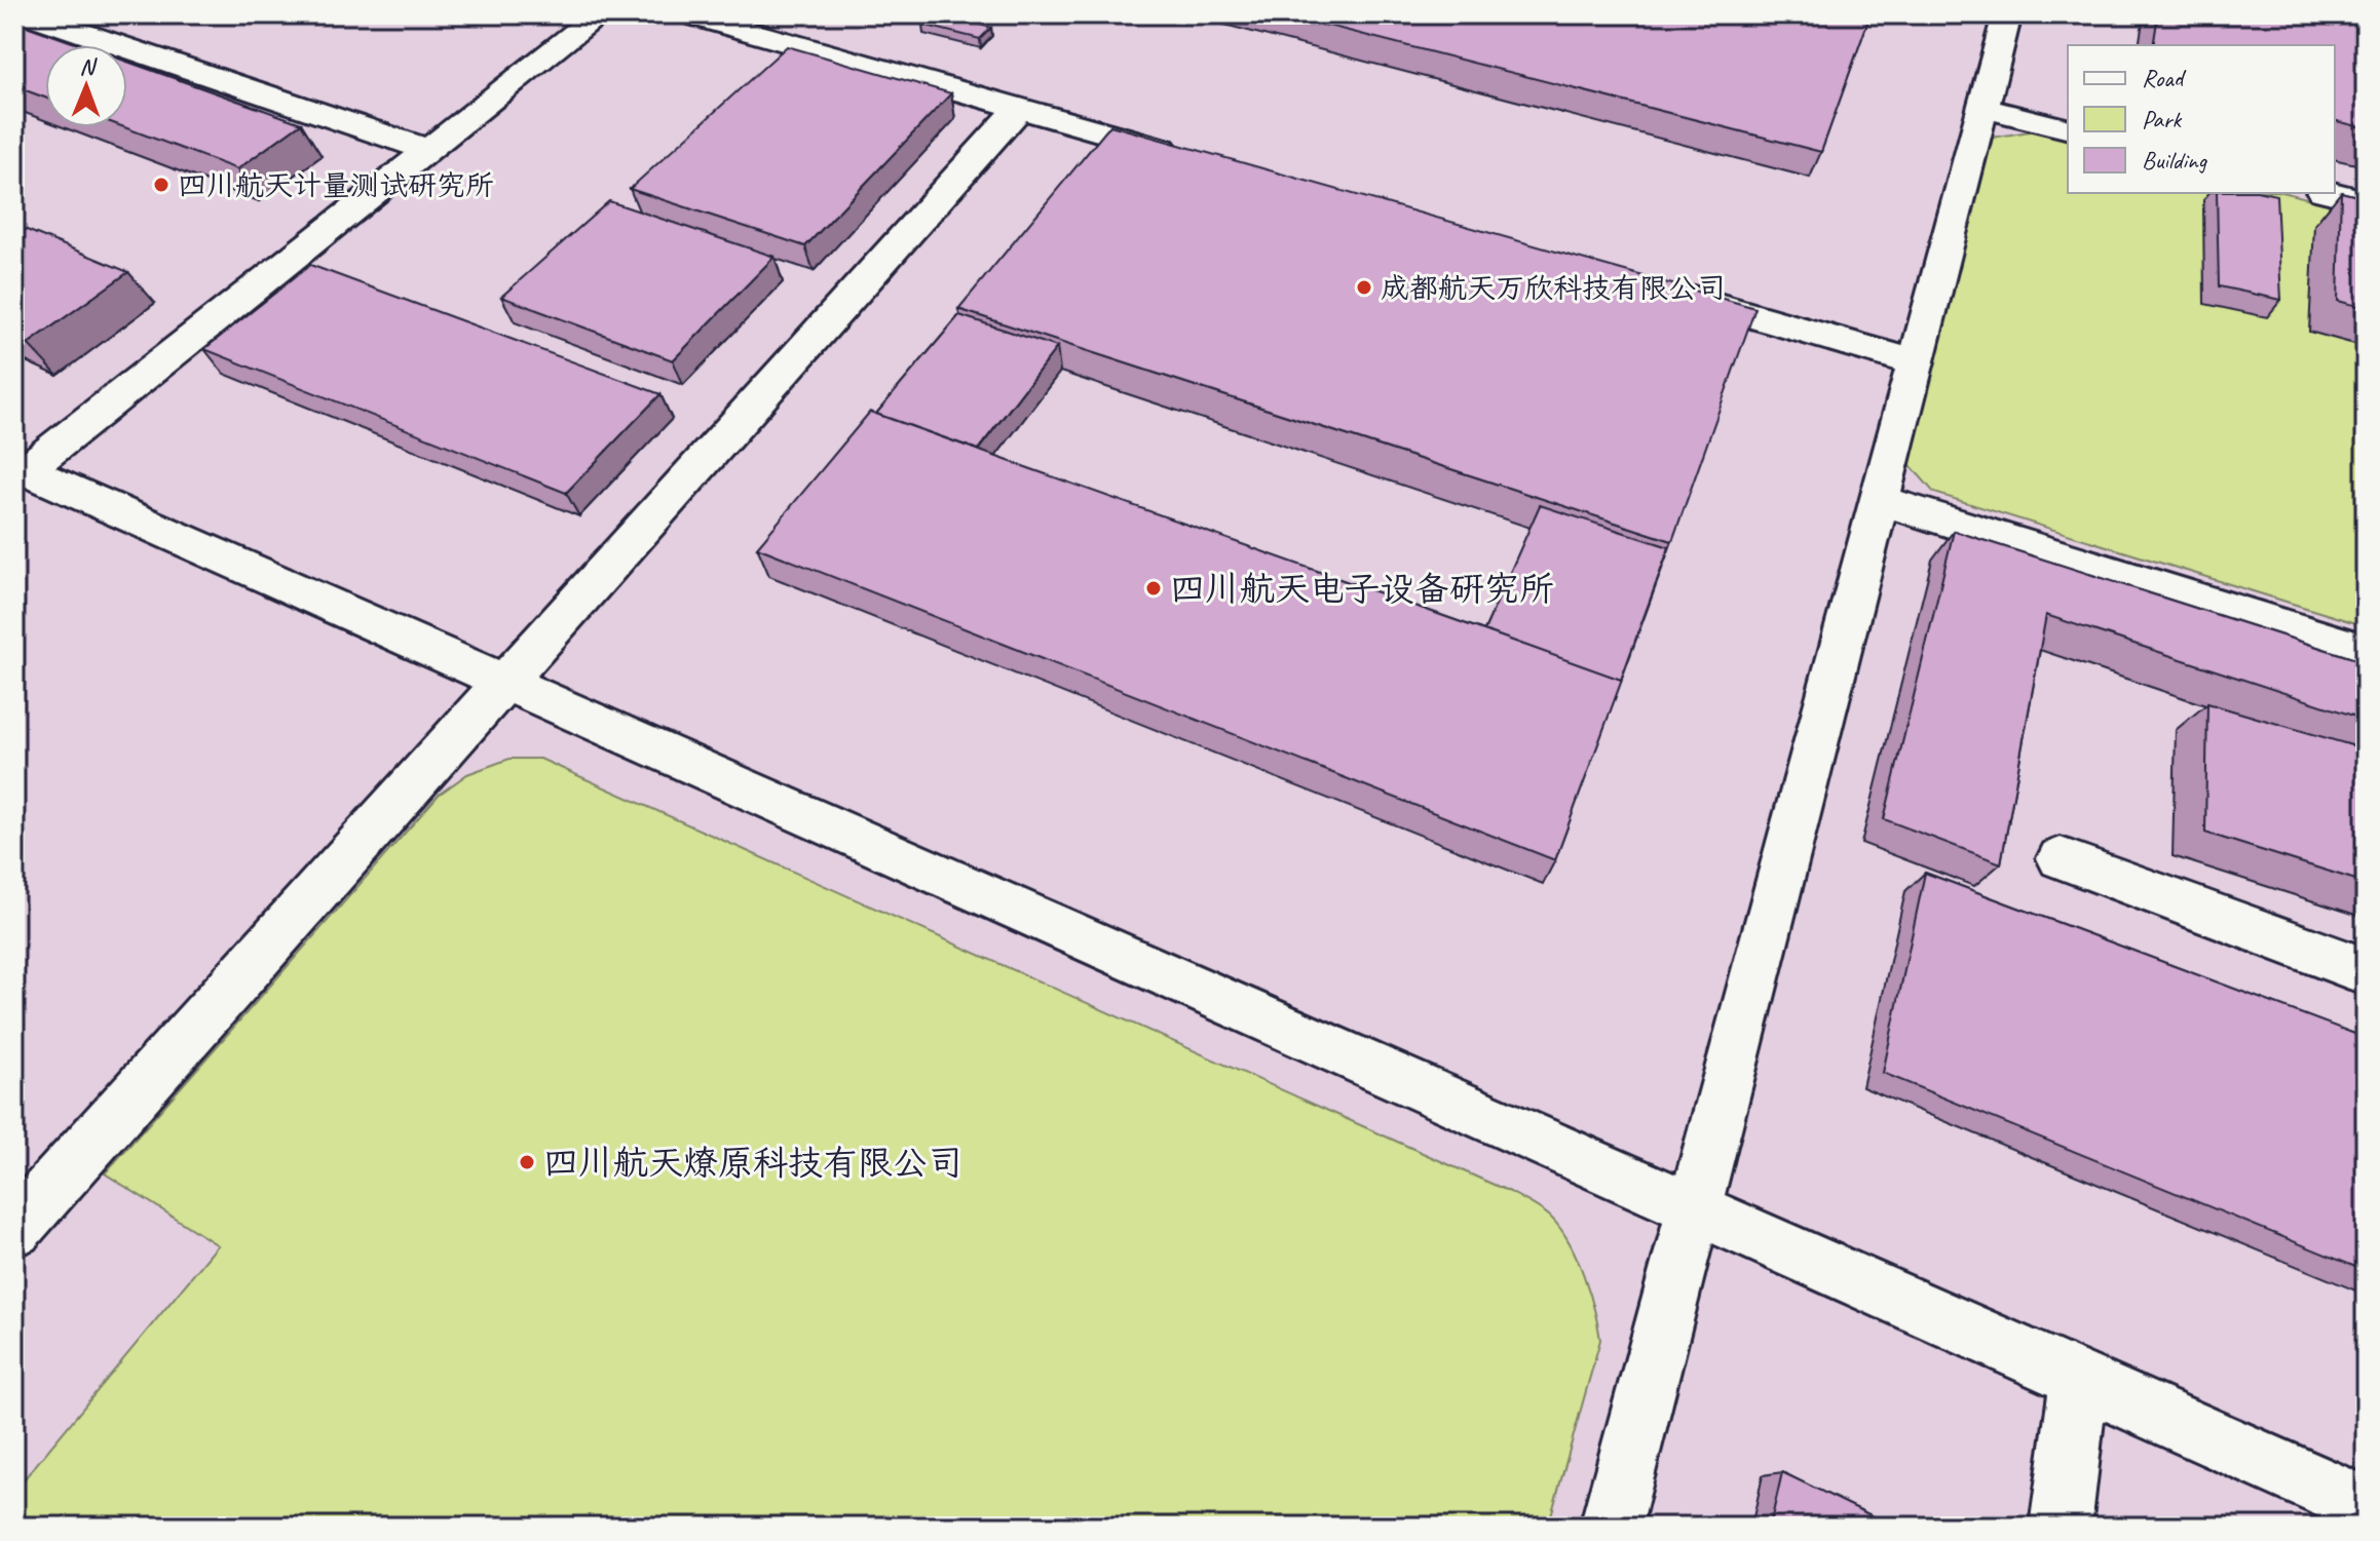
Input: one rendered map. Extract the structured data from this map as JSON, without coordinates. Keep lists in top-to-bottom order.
{
  "places": [
    "四川航天计量测试研究所",
    "成都航天万欣科技有限公司",
    "四川航天电子设备研究所",
    "四川航天燎原科技有限公司"
  ],
  "legend": ["Road", "Park", "Building"],
  "north": "top"
}
